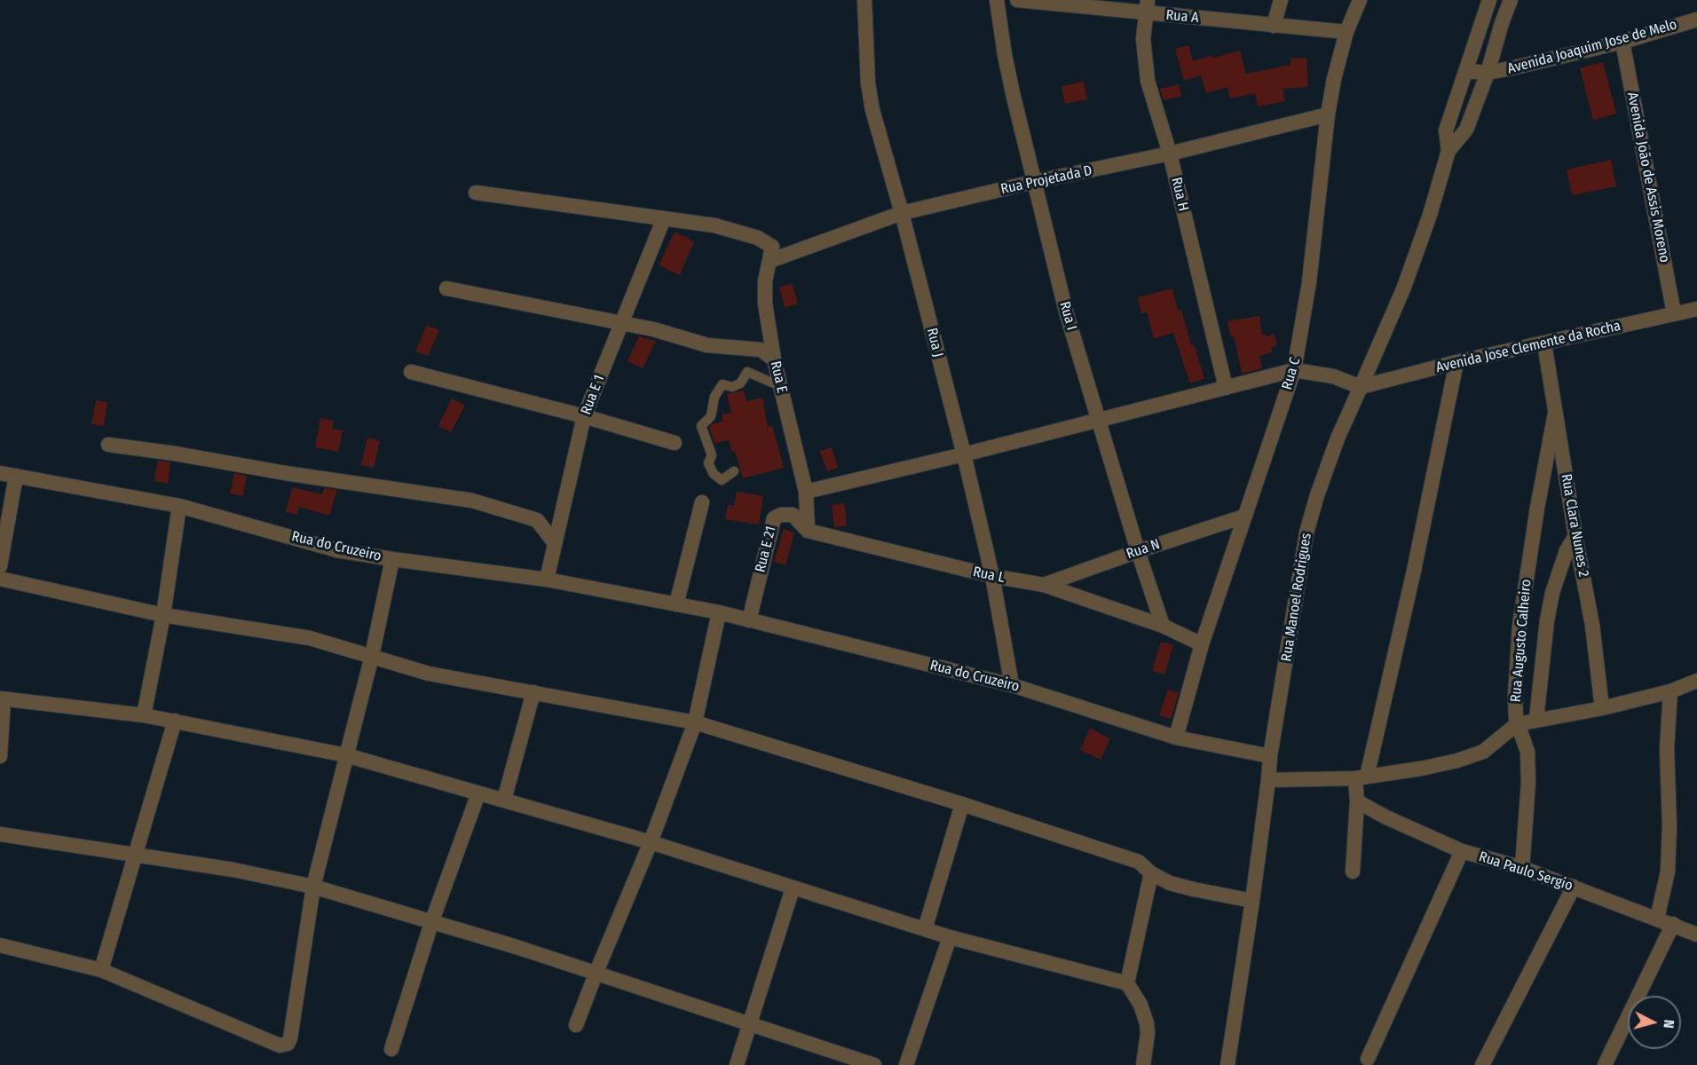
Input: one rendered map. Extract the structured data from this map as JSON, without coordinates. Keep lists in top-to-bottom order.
{
  "streets": {
    "street": [
      "Rua A",
      "Avenida Joaquim Jose de Melo",
      "Avenida João de Assis Moreno",
      "Rua Projetada D",
      "Rua H",
      "Rua I",
      "Rua J",
      "Avenida Jose Clemente da Rocha",
      "Rua C",
      "Rua E",
      "Rua E 1",
      "Rua Clara Nunes 2",
      "Rua do Cruzeiro",
      "Rua E 21",
      "Rua N",
      "Rua L",
      "Rua Manoel Rodrigues",
      "Rua Augusto Calheiro",
      "Rua Paulo Sergio"
    ]
  },
  "crossings": [
    ["Rua A", "Rua H"],
    ["Rua A", "Rua C"],
    ["Avenida Joaquim Jose de Melo", "Avenida João de Assis Moreno"],
    ["Avenida João de Assis Moreno", "Avenida Jose Clemente da Rocha"],
    ["Rua Projetada D", "Rua H"],
    ["Rua Projetada D", "Rua I"],
    ["Rua Projetada D", "Rua J"],
    ["Rua Projetada D", "Rua C"],
    ["Rua Projetada D", "Rua E"],
    ["Rua I", "Rua N"],
    ["Rua I", "Rua L"],
    ["Rua J", "Rua do Cruzeiro"],
    ["Rua J", "Rua L"],
    ["Avenida Jose Clemente da Rocha", "Rua Clara Nunes 2"],
    ["Avenida Jose Clemente da Rocha", "Rua Manoel Rodrigues"],
    ["Rua C", "Rua do Cruzeiro"],
    ["Rua C", "Rua N"],
    ["Rua C", "Rua L"],
    ["Rua E 1", "Rua do Cruzeiro"],
    ["Rua Clara Nunes 2", "Rua Augusto Calheiro"],
    ["Rua do Cruzeiro", "Rua E 21"],
    ["Rua do Cruzeiro", "Rua Manoel Rodrigues"],
    ["Rua E 21", "Rua L"],
    ["Rua N", "Rua L"],
    ["Rua Augusto Calheiro", "Rua Paulo Sergio"]
  ],
  "north": "right"
}
